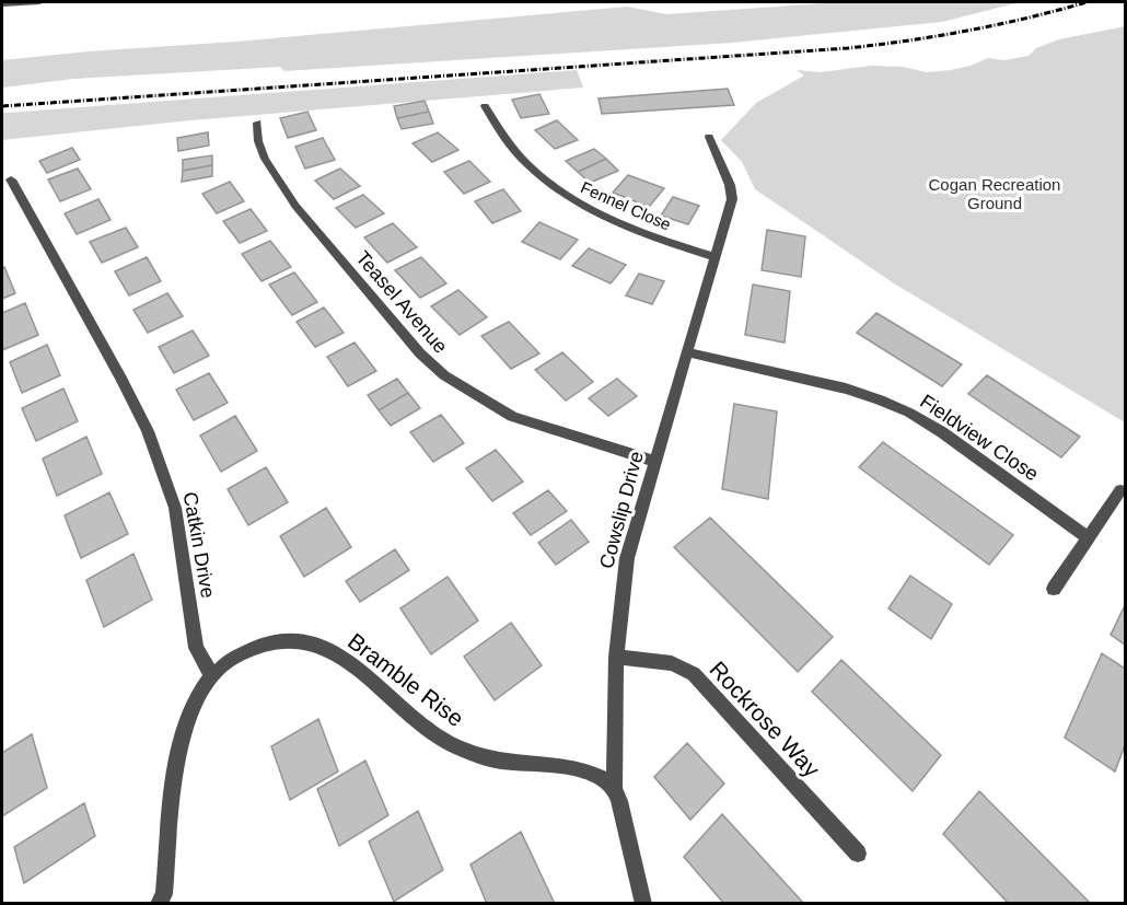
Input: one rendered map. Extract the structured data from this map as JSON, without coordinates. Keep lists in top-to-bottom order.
{
  "streets": {
    "street": [
      "Fennel Close",
      "Teasel Avenue",
      "Fieldview Close",
      "Cowslip Drive",
      "Catkin Drive",
      "Bramble Rise",
      "Rockrose Way"
    ]
  },
  "crossings": [
    ["Fennel Close", "Cowslip Drive"],
    ["Teasel Avenue", "Cowslip Drive"],
    ["Fieldview Close", "Cowslip Drive"],
    ["Cowslip Drive", "Bramble Rise"],
    ["Cowslip Drive", "Rockrose Way"],
    ["Catkin Drive", "Bramble Rise"]
  ],
  "parks": ["Cogan Recreation Ground"]
}
